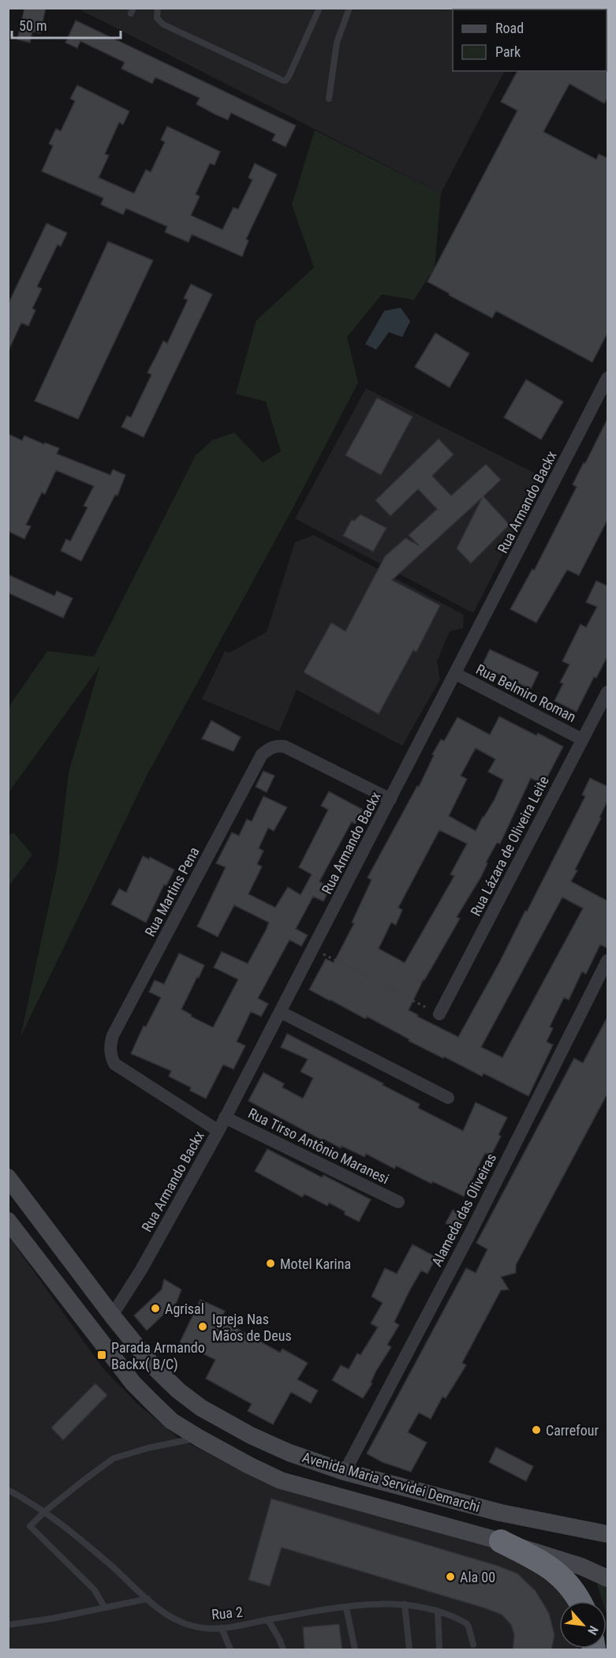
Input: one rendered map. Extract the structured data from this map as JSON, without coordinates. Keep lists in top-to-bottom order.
{
  "streets": {
    "main road": ["Avenida Maria Servidei Demarchi"],
    "street": [
      "Rua Armando Backx",
      "Rua Belmiro Roman",
      "Rua Lázara de Oliveira Leite",
      "Rua Martins Pena",
      "Rua Tirso Antônio Maranesi",
      "Alameda das Oliveiras"
    ],
    "lane": ["Rua 2"]
  },
  "crossings": [
    ["Rua Armando Backx", "Rua Belmiro Roman"],
    ["Rua Armando Backx", "Rua Martins Pena"],
    ["Rua Armando Backx", "Rua Tirso Antônio Maranesi"],
    ["Rua Armando Backx", "Avenida Maria Servidei Demarchi"],
    ["Rua Belmiro Roman", "Rua Lázara de Oliveira Leite"],
    ["Alameda das Oliveiras", "Avenida Maria Servidei Demarchi"]
  ],
  "places": {
    "other": [
      "Motel Karina",
      "Agrisal",
      "Igreja Nas Mãos de Deus",
      "Carrefour",
      "Ala 00"
    ],
    "transit": ["Parada Armando Backx( B/C)"]
  },
  "legend": ["Road", "Park"],
  "scale_bar": "50 m",
  "north": "bottom right"
}
